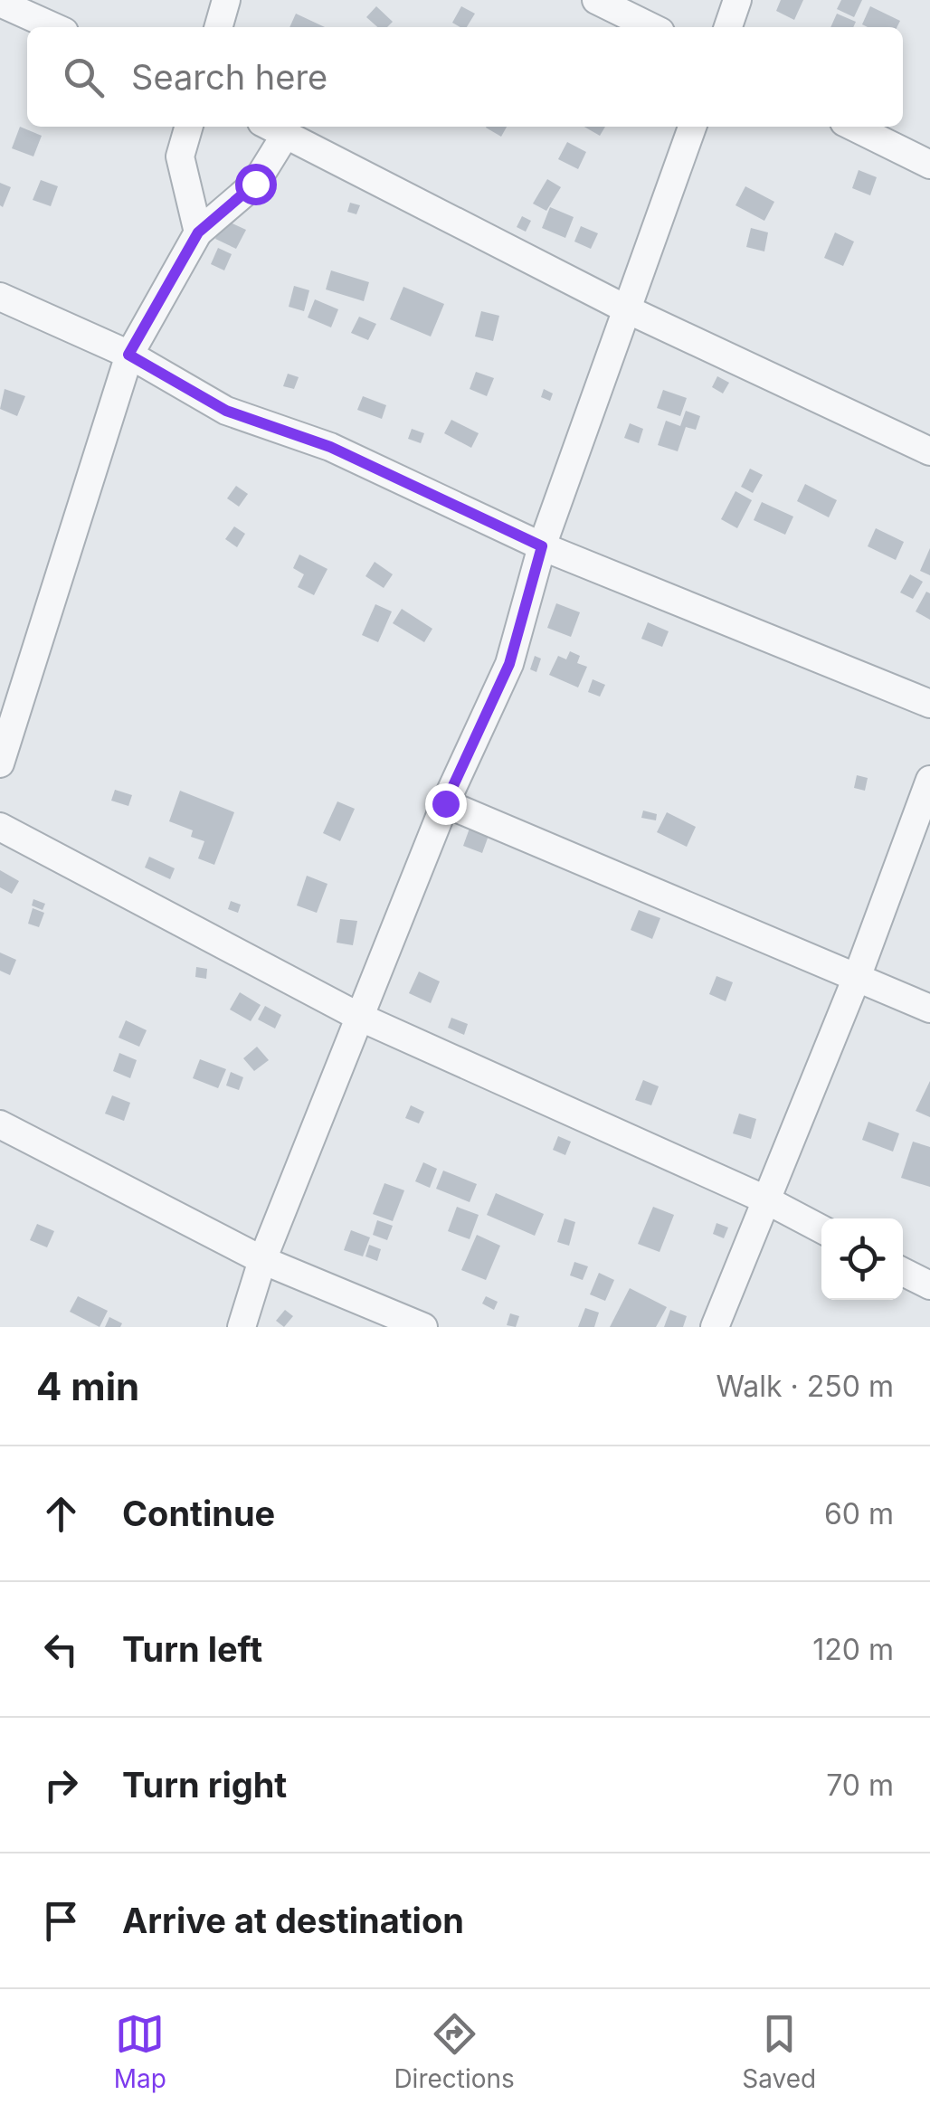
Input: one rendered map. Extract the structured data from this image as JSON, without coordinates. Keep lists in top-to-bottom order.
{
  "page": {
    "search": "Search here",
    "heading": ["4 min", "Walk · 250 m"],
    "list": [
      ["Continue", "60 m"],
      ["Turn left", "120 m"],
      ["Turn right", "70 m"],
      "Arrive at destination"
    ],
    "nav": ["Map", "Directions", "Saved"]
  }
}
